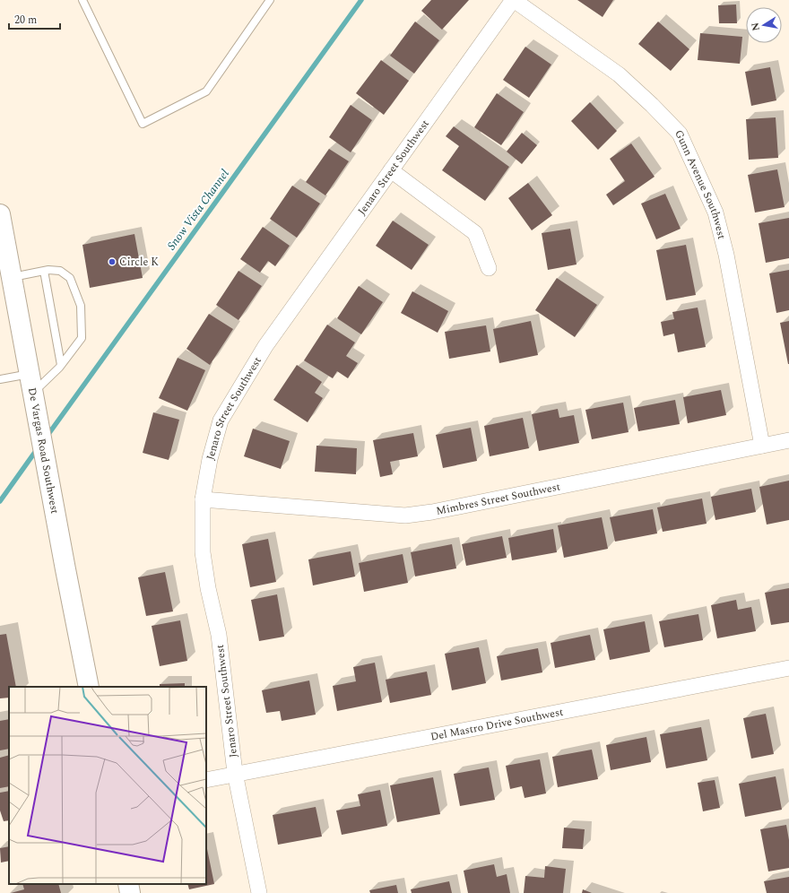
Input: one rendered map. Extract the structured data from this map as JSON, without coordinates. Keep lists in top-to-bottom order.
{
  "streets": {
    "street": [
      "Jenaro Street Southwest",
      "Gunn Avenue Southwest",
      "De Vargas Road Southwest",
      "Mimbres Street Southwest",
      "Del Mastro Drive Southwest"
    ]
  },
  "crossings": [
    ["Jenaro Street Southwest", "Gunn Avenue Southwest"],
    ["Jenaro Street Southwest", "Mimbres Street Southwest"],
    ["Jenaro Street Southwest", "Del Mastro Drive Southwest"],
    ["Gunn Avenue Southwest", "Mimbres Street Southwest"]
  ],
  "water": ["Snow Vista Channel"],
  "places": ["Circle K"],
  "scale_bar": "20 m",
  "north": "left"
}
